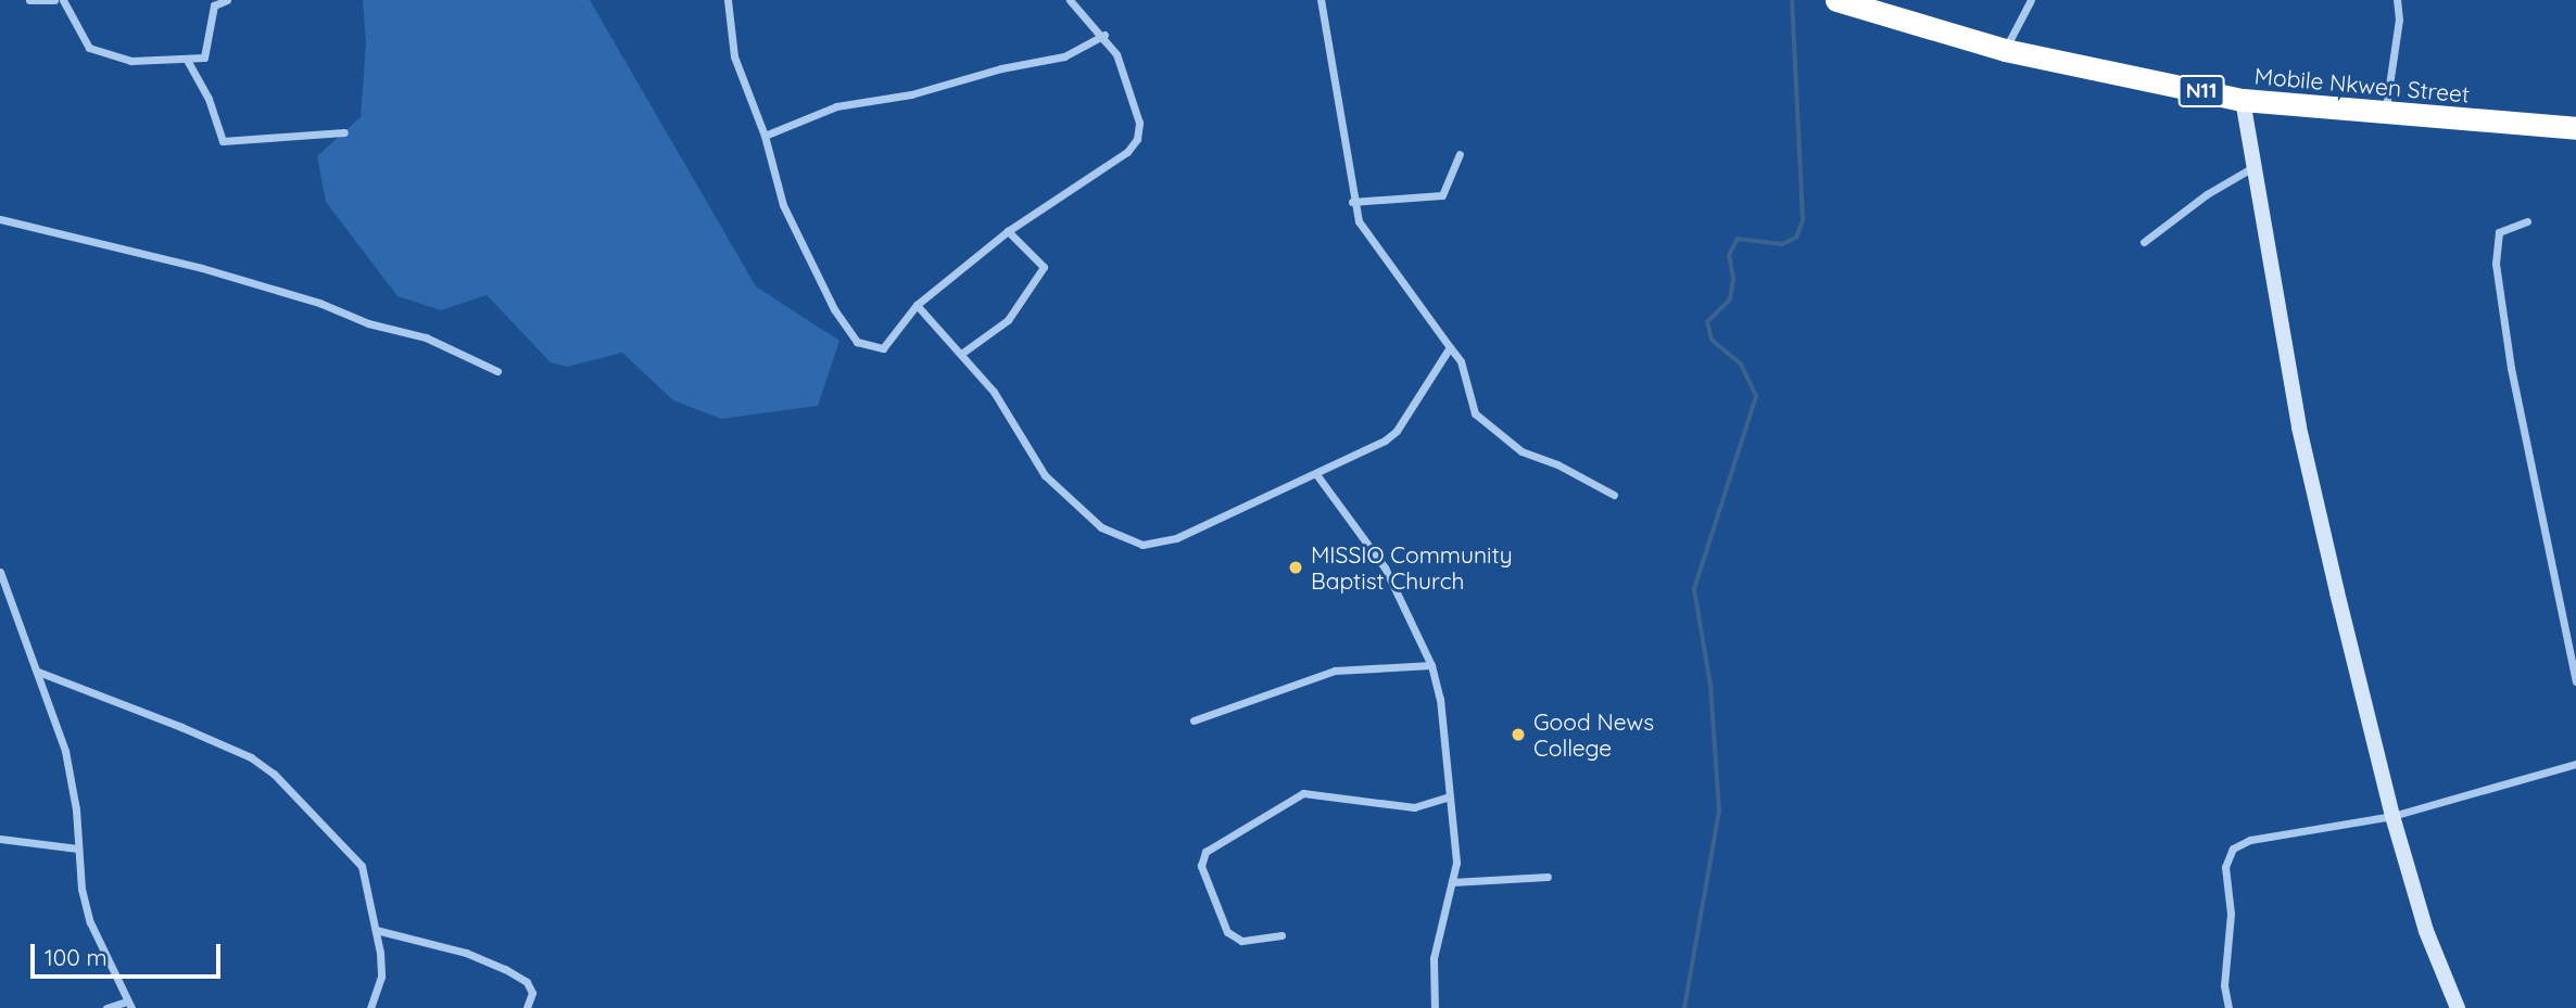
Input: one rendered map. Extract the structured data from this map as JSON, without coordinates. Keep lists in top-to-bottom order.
{
  "streets": {
    "highway": ["Mobile Nkwen Street", "N11"]
  },
  "places": ["MISSIO Community Baptist Church", "Good News College"],
  "scale_bar": "100 m"
}
